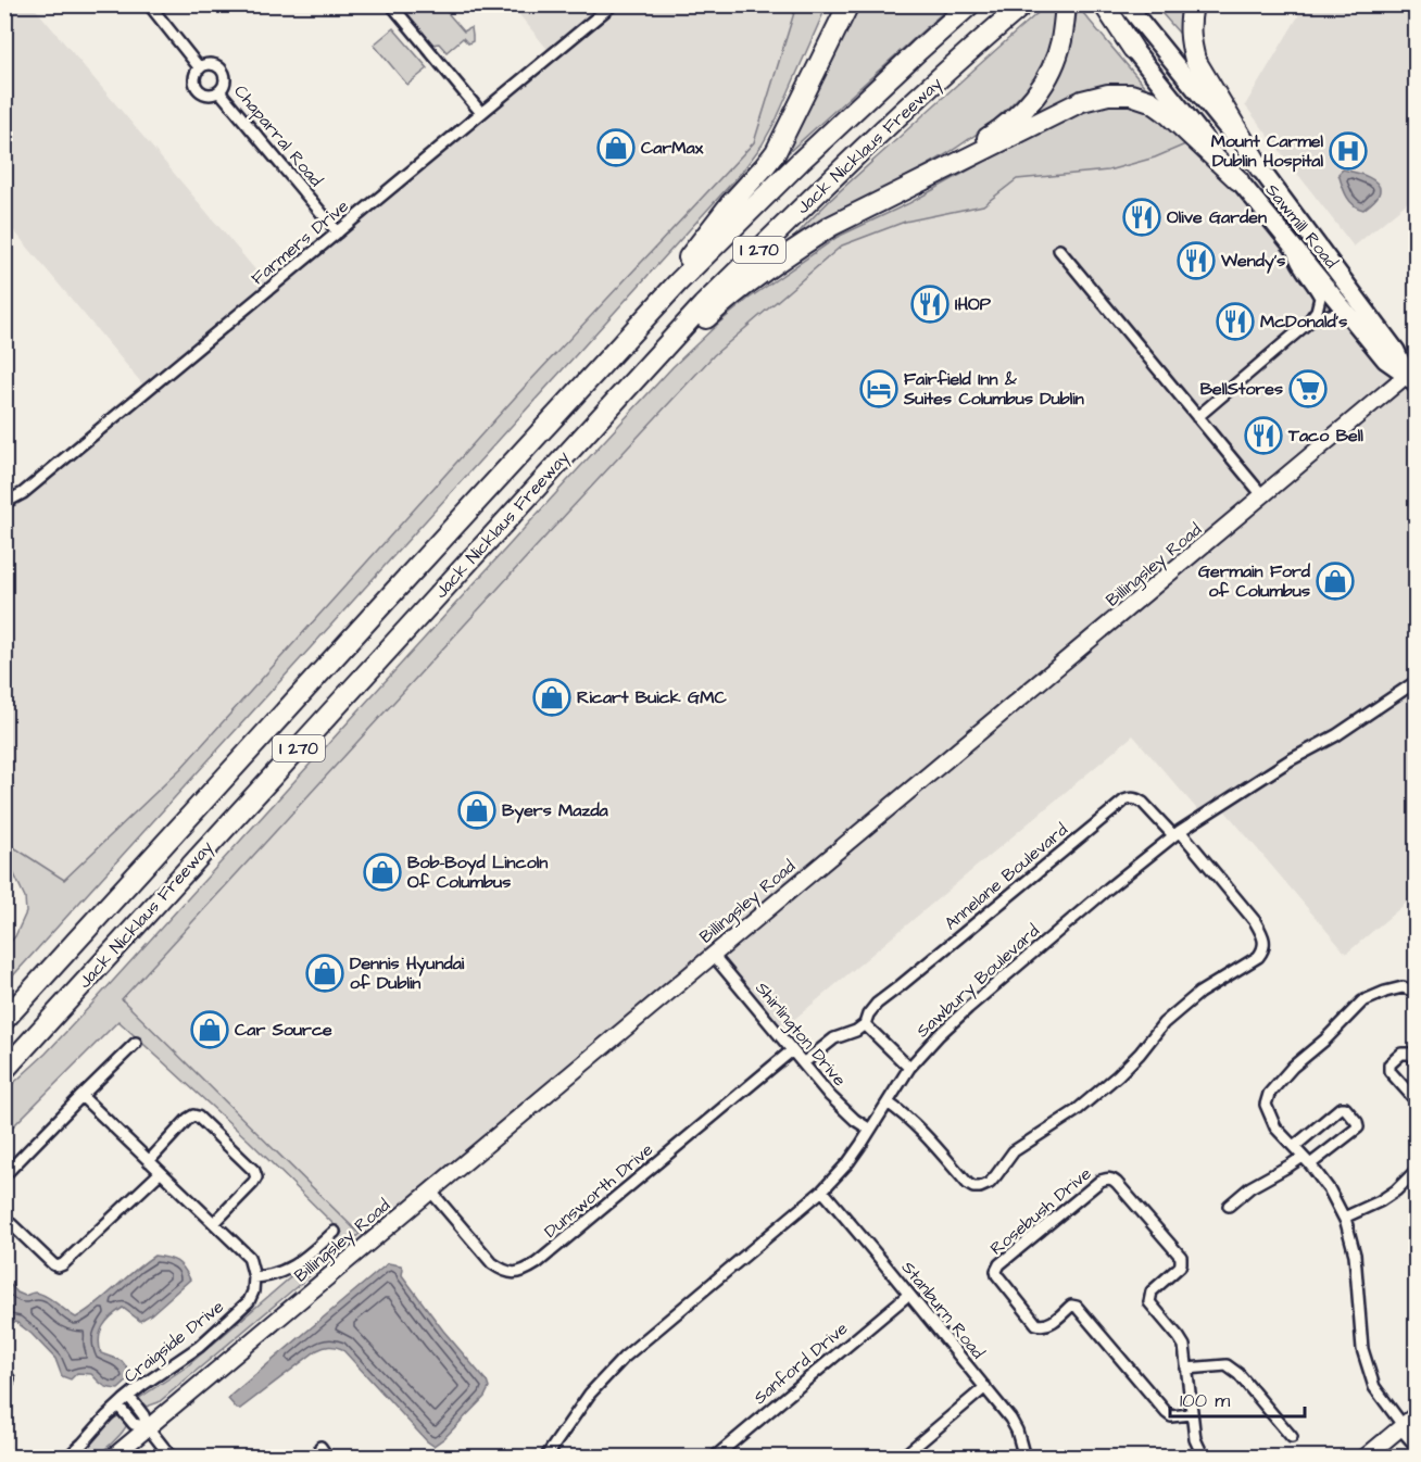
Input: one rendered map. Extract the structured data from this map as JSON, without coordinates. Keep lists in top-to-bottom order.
{
  "streets": {
    "highway": ["Jack Nicklaus Freeway", "I 270"],
    "main road": ["Sawmill Road"],
    "street": [
      "Chaparral Road",
      "Farmers Drive",
      "Billingsley Road",
      "Annelane Boulevard",
      "Sawbury Boulevard",
      "Shirlington Drive",
      "Dunsworth Drive",
      "Rosebush Drive",
      "Stanburn Road",
      "Craigside Drive",
      "Sanford Drive"
    ]
  },
  "crossings": [
    ["Chaparral Road", "Farmers Drive"],
    ["Sawmill Road", "Billingsley Road"],
    ["Billingsley Road", "Shirlington Drive"],
    ["Billingsley Road", "Dunsworth Drive"],
    ["Billingsley Road", "Craigside Drive"],
    ["Annelane Boulevard", "Sawbury Boulevard"],
    ["Annelane Boulevard", "Shirlington Drive"],
    ["Sawbury Boulevard", "Shirlington Drive"],
    ["Sawbury Boulevard", "Stanburn Road"],
    ["Shirlington Drive", "Dunsworth Drive"],
    ["Stanburn Road", "Sanford Drive"]
  ],
  "places": {
    "shop": [
      "CarMax",
      "Germain Ford of Columbus",
      "Ricart Buick GMC",
      "Byers Mazda",
      "Bob-Boyd Lincoln Of Columbus",
      "Dennis Hyundai of Dublin",
      "Car Source"
    ],
    "hospital": ["Mount Carmel Dublin Hospital"],
    "restaurant": [
      "Olive Garden",
      "Wendy's",
      "IHOP",
      "McDonald's",
      "Taco Bell"
    ],
    "hotel": ["Fairfield Inn & Suites Columbus Dublin"],
    "supermarket": ["BellStores"]
  },
  "scale_bar": "100 m"
}
